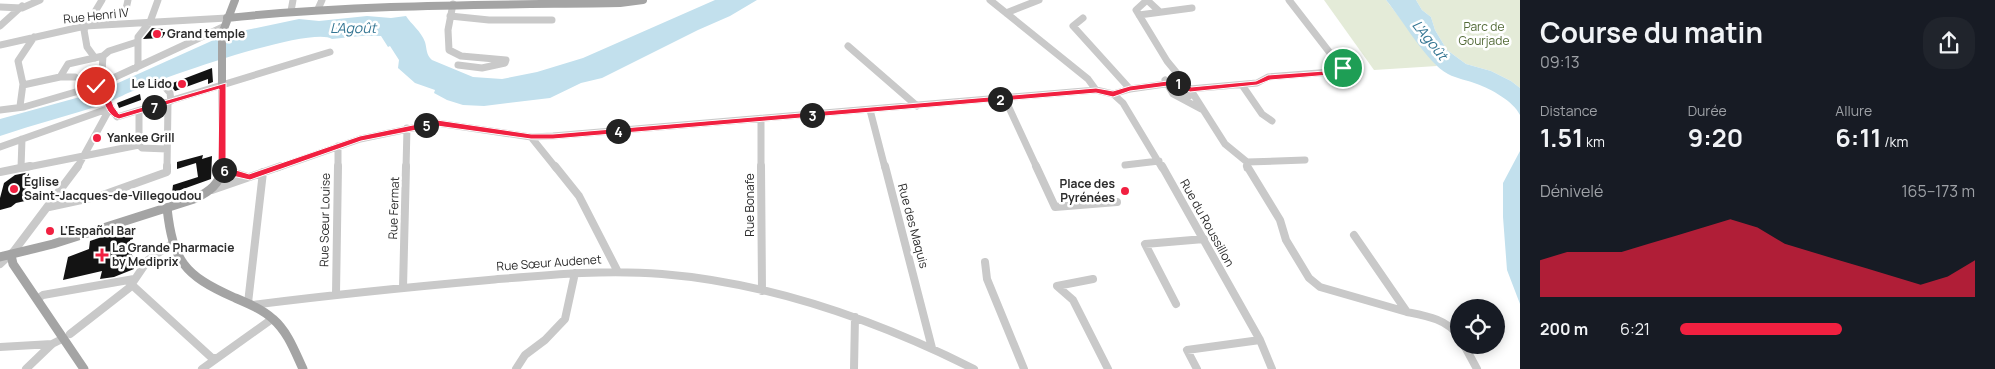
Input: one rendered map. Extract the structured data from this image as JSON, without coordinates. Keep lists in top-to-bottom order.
{
  "streets": {
    "street": [
      "Rue Henri IV",
      "Rue Bonafe",
      "Rue Fermat",
      "Rue Sœur Louise",
      "Rue du Roussillon",
      "Rue des Maquis",
      "Rue Sœur Audenet"
    ]
  },
  "crossings": [
    ["Rue Bonafe", "Rue Sœur Audenet"],
    ["Rue Fermat", "Rue Sœur Audenet"],
    ["Rue Sœur Louise", "Rue Sœur Audenet"],
    ["Rue des Maquis", "Rue Sœur Audenet"]
  ],
  "water": ["L'Agoût"],
  "parks": ["Parc de Gourjade"],
  "places": {
    "other": [
      "Grand temple",
      "Le Lido",
      "Yankee Grill",
      "Église Saint-Jacques-de-Villegoudou",
      "Place des Pyrénées",
      "L'Español Bar"
    ],
    "health": ["La Grande Pharmacie by Mediprix"]
  },
  "page": {
    "heading": ["Course du matin", "09:13"],
    "pins": [
      "1",
      "2",
      "7",
      "3",
      "5",
      "4",
      "6"
    ],
    "stats": [
      ["Distance", "1.51 km"],
      ["Durée", "9:20"],
      ["Allure", "6:11 /km"]
    ],
    "chart": ["Dénivelé", "165–173 m"],
    "list": [
      {
        "name": "200 m",
        "note": "6:21"
      }
    ]
  }
}
